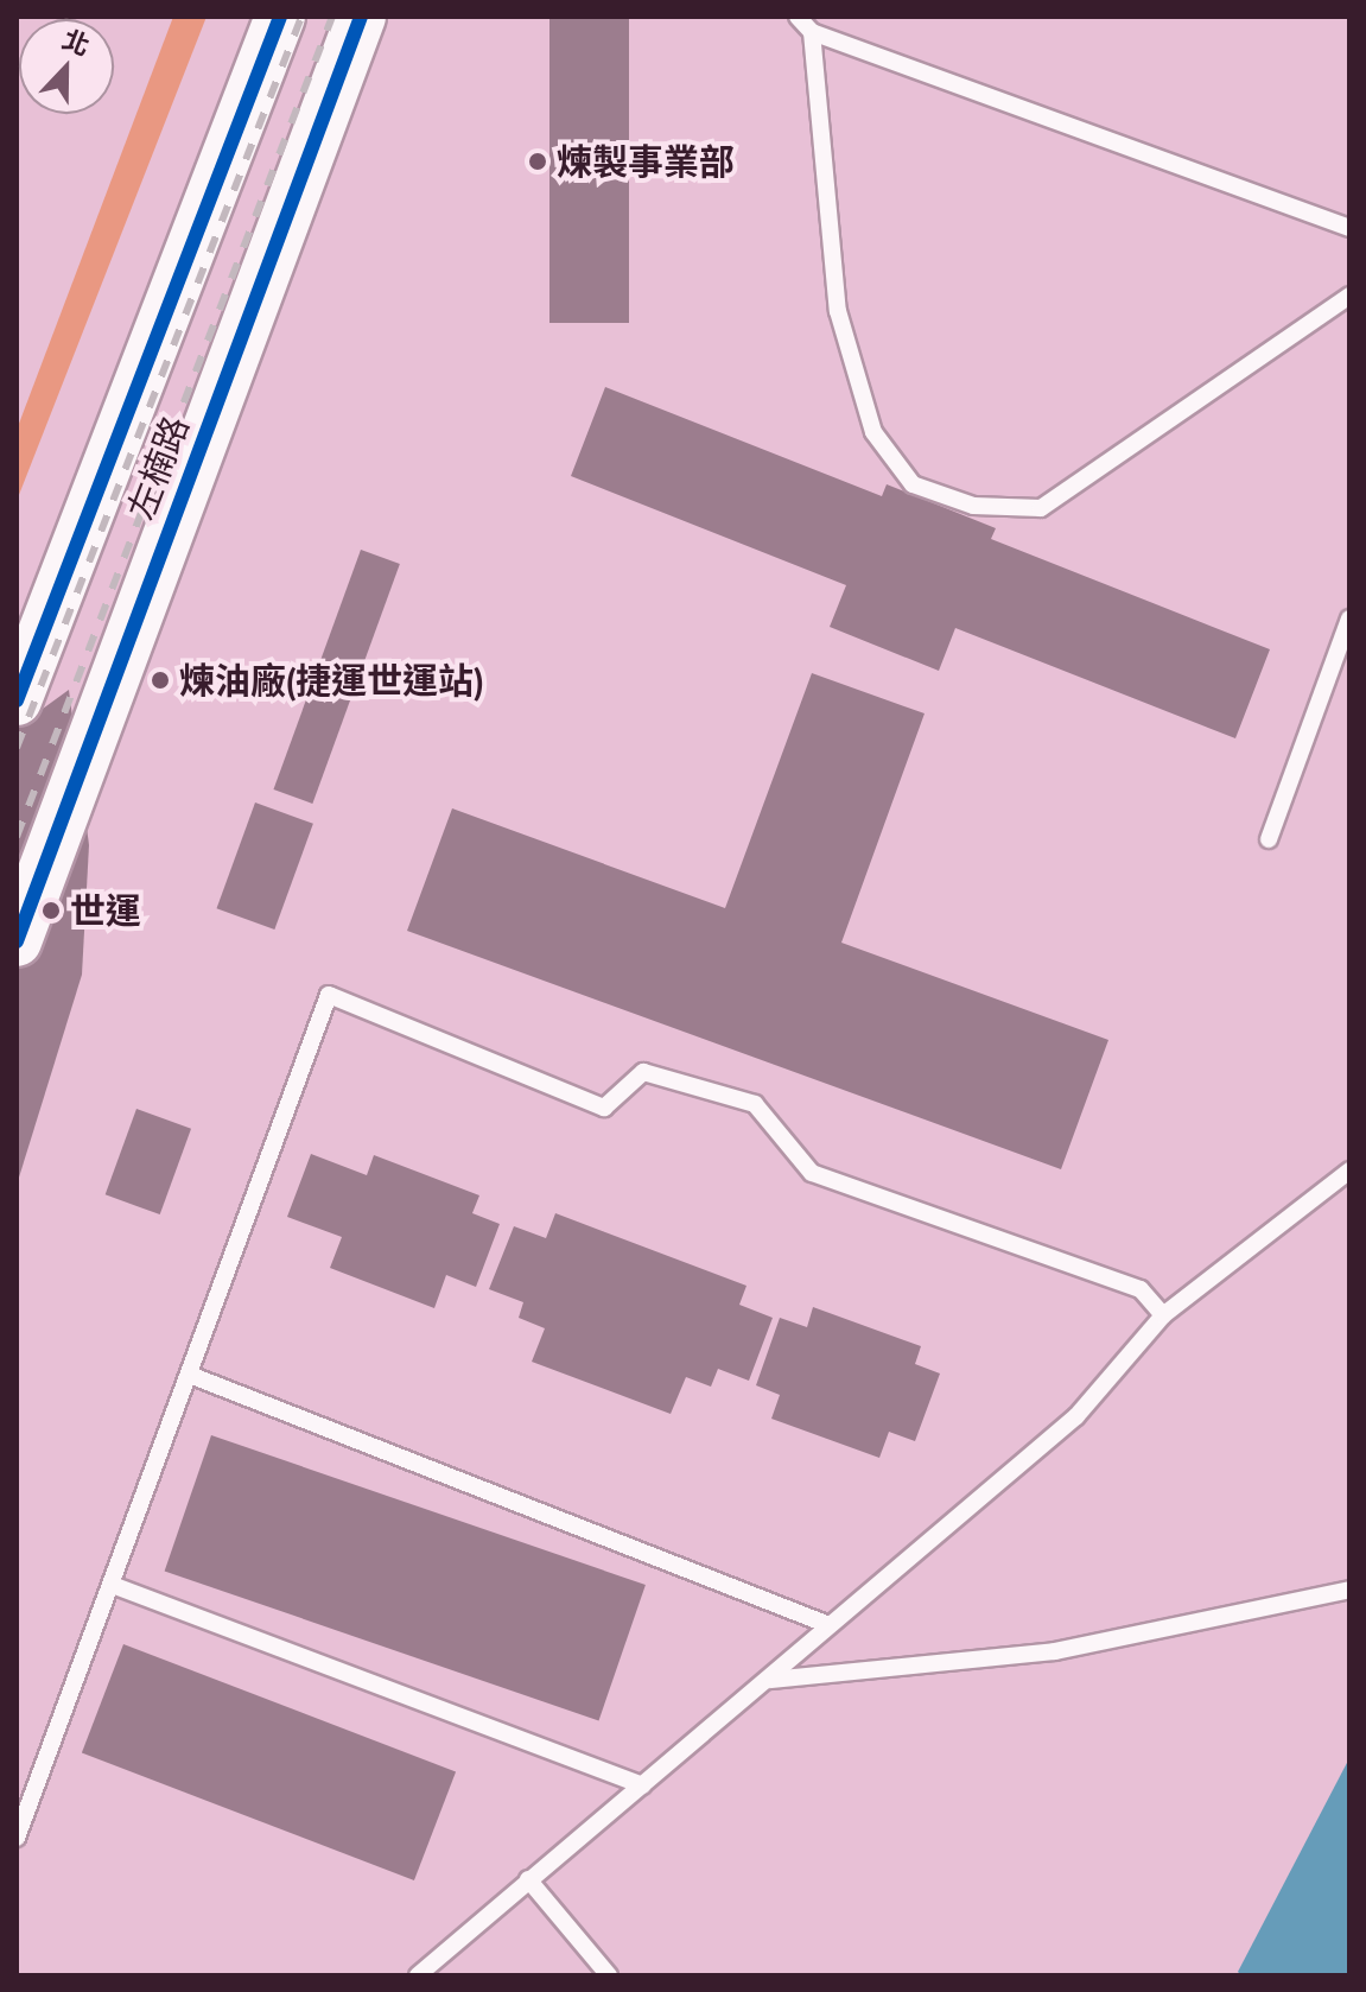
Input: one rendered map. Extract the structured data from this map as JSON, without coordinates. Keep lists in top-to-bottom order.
{
  "streets": {
    "main road": ["左楠路"]
  },
  "places": ["煉製事業部", "煉油廠(捷運世運站)", "世運"],
  "north": "top"
}
